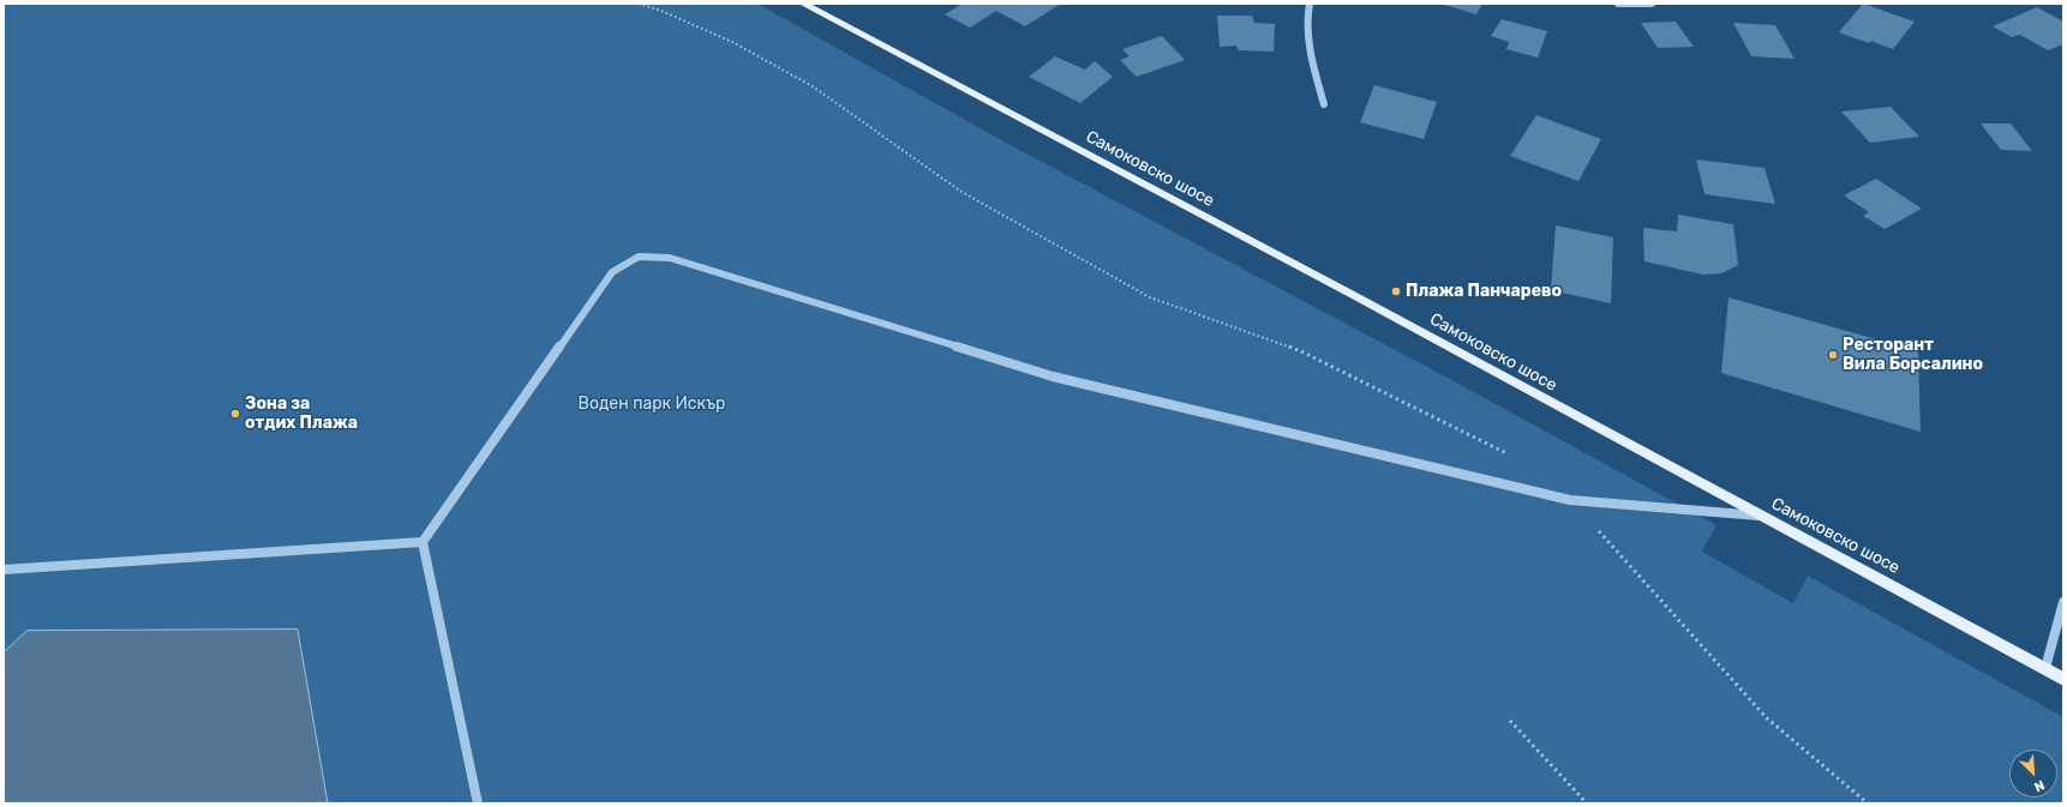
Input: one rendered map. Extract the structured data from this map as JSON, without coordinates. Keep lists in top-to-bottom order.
{
  "streets": {
    "main road": ["Самоковско шосе"]
  },
  "parks": ["Воден парк Искър"],
  "places": ["Плажа Панчарево", "Ресторант Вила Борсалино", "Зона за отдих Плажа"],
  "north": "bottom right"
}
